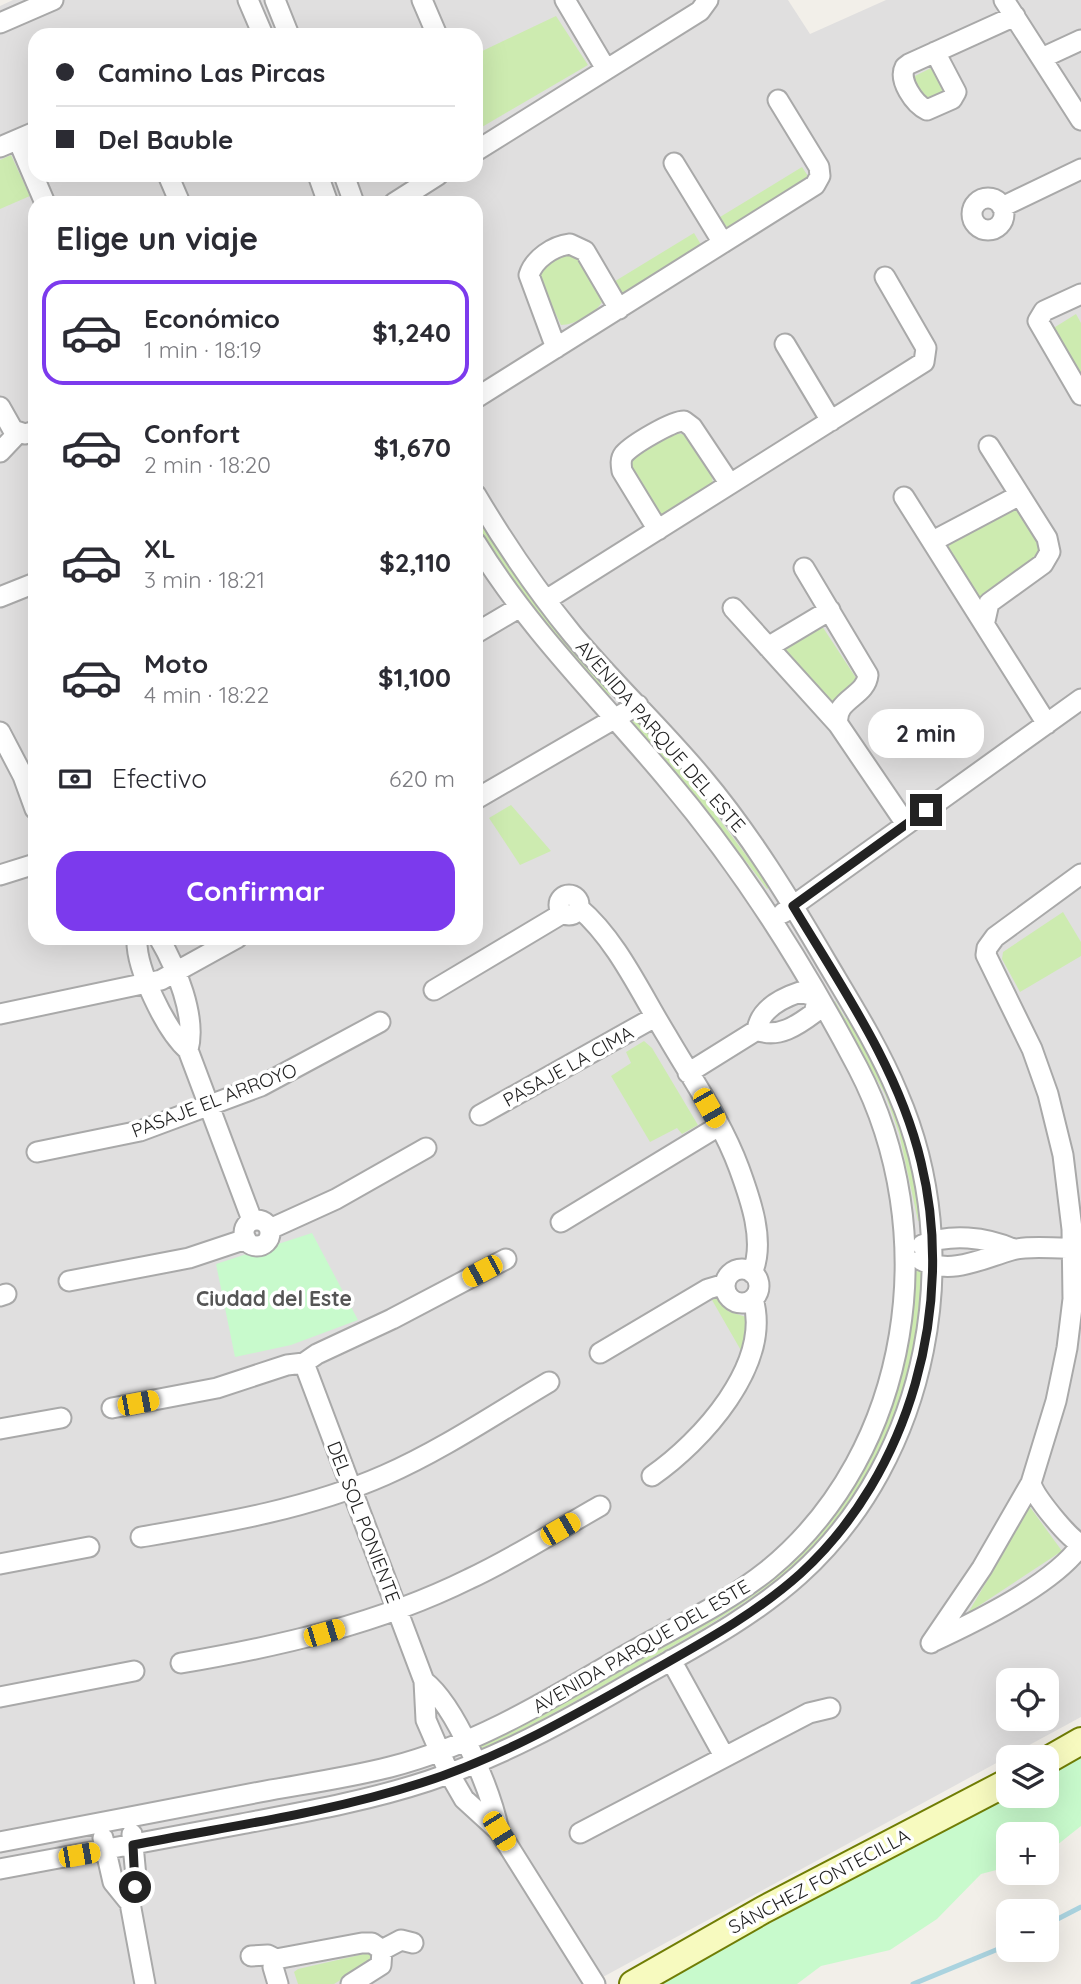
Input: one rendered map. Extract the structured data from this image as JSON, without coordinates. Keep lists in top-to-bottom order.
{
  "streets": {
    "street": [
      "AVENIDA PARQUE DEL ESTE",
      "PASAJE LA CIMA",
      "PASAJE EL ARROYO",
      "DEL SOL PONIENTE",
      "SÁNCHEZ FONTECILLA"
    ]
  },
  "crossings": [
    ["AVENIDA PARQUE DEL ESTE", "DEL SOL PONIENTE"]
  ],
  "districts": ["Ciudad del Este"],
  "page": {
    "banner": ["Camino Las Pircas", "Del Bauble"],
    "heading": "Elige un viaje",
    "list": [
      {
        "name": "Económico",
        "note": "1 min · 18:19",
        "value": "$1,240"
      },
      {
        "name": "Confort",
        "note": "2 min · 18:20",
        "value": "$1,670"
      },
      {
        "name": "XL",
        "note": "3 min · 18:21",
        "value": "$2,110"
      },
      {
        "name": "Moto",
        "note": "4 min · 18:22",
        "value": "$1,100"
      }
    ],
    "bubble": "2 min",
    "pay": ["Efectivo", "620 m"],
    "buttons": "Confirmar",
    "map_buttons": ["+", "−"]
  }
}
